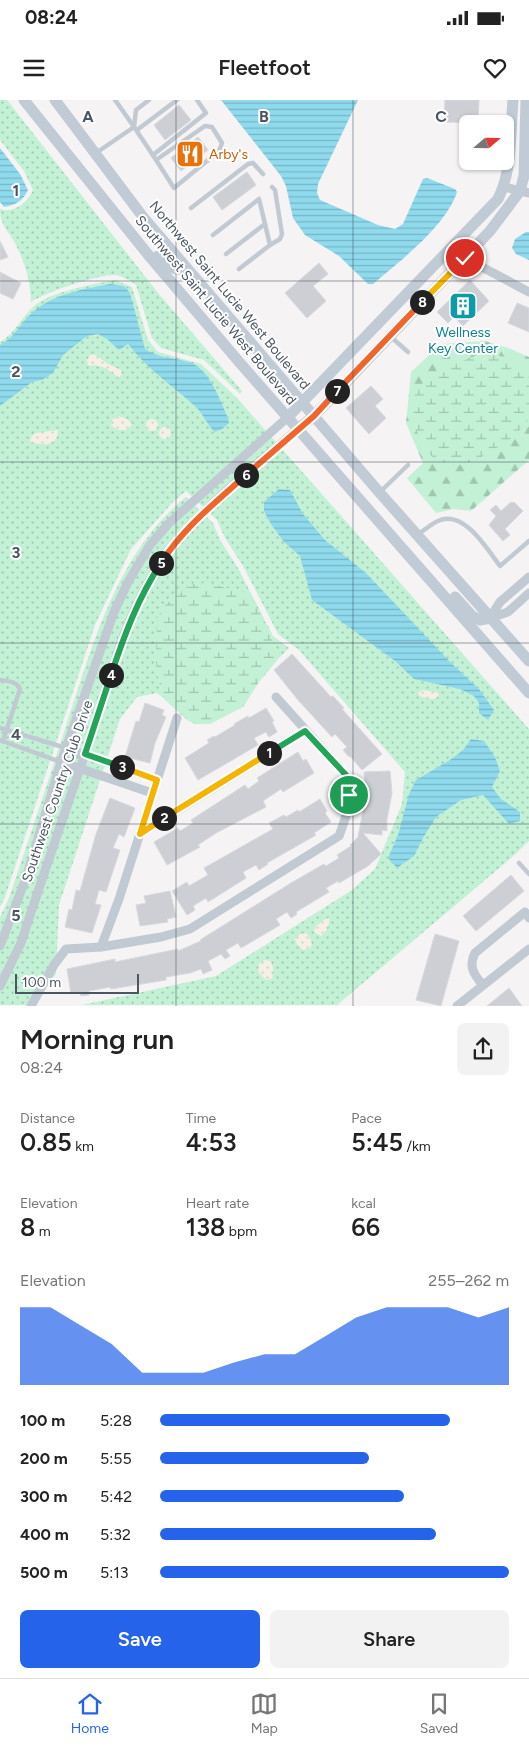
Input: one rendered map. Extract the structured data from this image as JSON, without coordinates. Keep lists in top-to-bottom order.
{
  "streets": {
    "main road": ["Northwest Saint Lucie West Boulevard", "Southwest Saint Lucie West Boulevard"],
    "street": ["Southwest Country Club Drive"]
  },
  "crossings": [
    ["Southwest Saint Lucie West Boulevard", "Southwest Country Club Drive"]
  ],
  "places": {
    "restaurant": ["Arby's"],
    "building": ["Wellness Key Center"]
  },
  "scale_bar": "100 m",
  "north": "right",
  "page": {
    "status": "08:24",
    "header": "Fleetfoot",
    "pins": [
      "8",
      "7",
      "6",
      "5",
      "4",
      "1",
      "3",
      "2"
    ],
    "scale": "100 m",
    "heading": ["Morning run", "08:24"],
    "stats": [
      ["Distance", "0.85 km"],
      ["Time", "4:53"],
      ["Pace", "5:45 /km"],
      ["Elevation", "8 m"],
      ["Heart rate", "138 bpm"],
      ["kcal", "66"]
    ],
    "chart": ["Elevation", "255–262 m"],
    "list": [
      {
        "name": "100 m",
        "note": "5:28"
      },
      {
        "name": "200 m",
        "note": "5:55"
      },
      {
        "name": "300 m",
        "note": "5:42"
      },
      {
        "name": "400 m",
        "note": "5:32"
      },
      {
        "name": "500 m",
        "note": "5:13"
      }
    ],
    "buttons": ["Save", "Share"],
    "tabs": ["Home", "Map", "Saved"]
  },
  "grid": {
    "columns": ["A", "B", "C"],
    "rows": [
      "1",
      "2",
      "3",
      "4",
      "5"
    ]
  }
}
